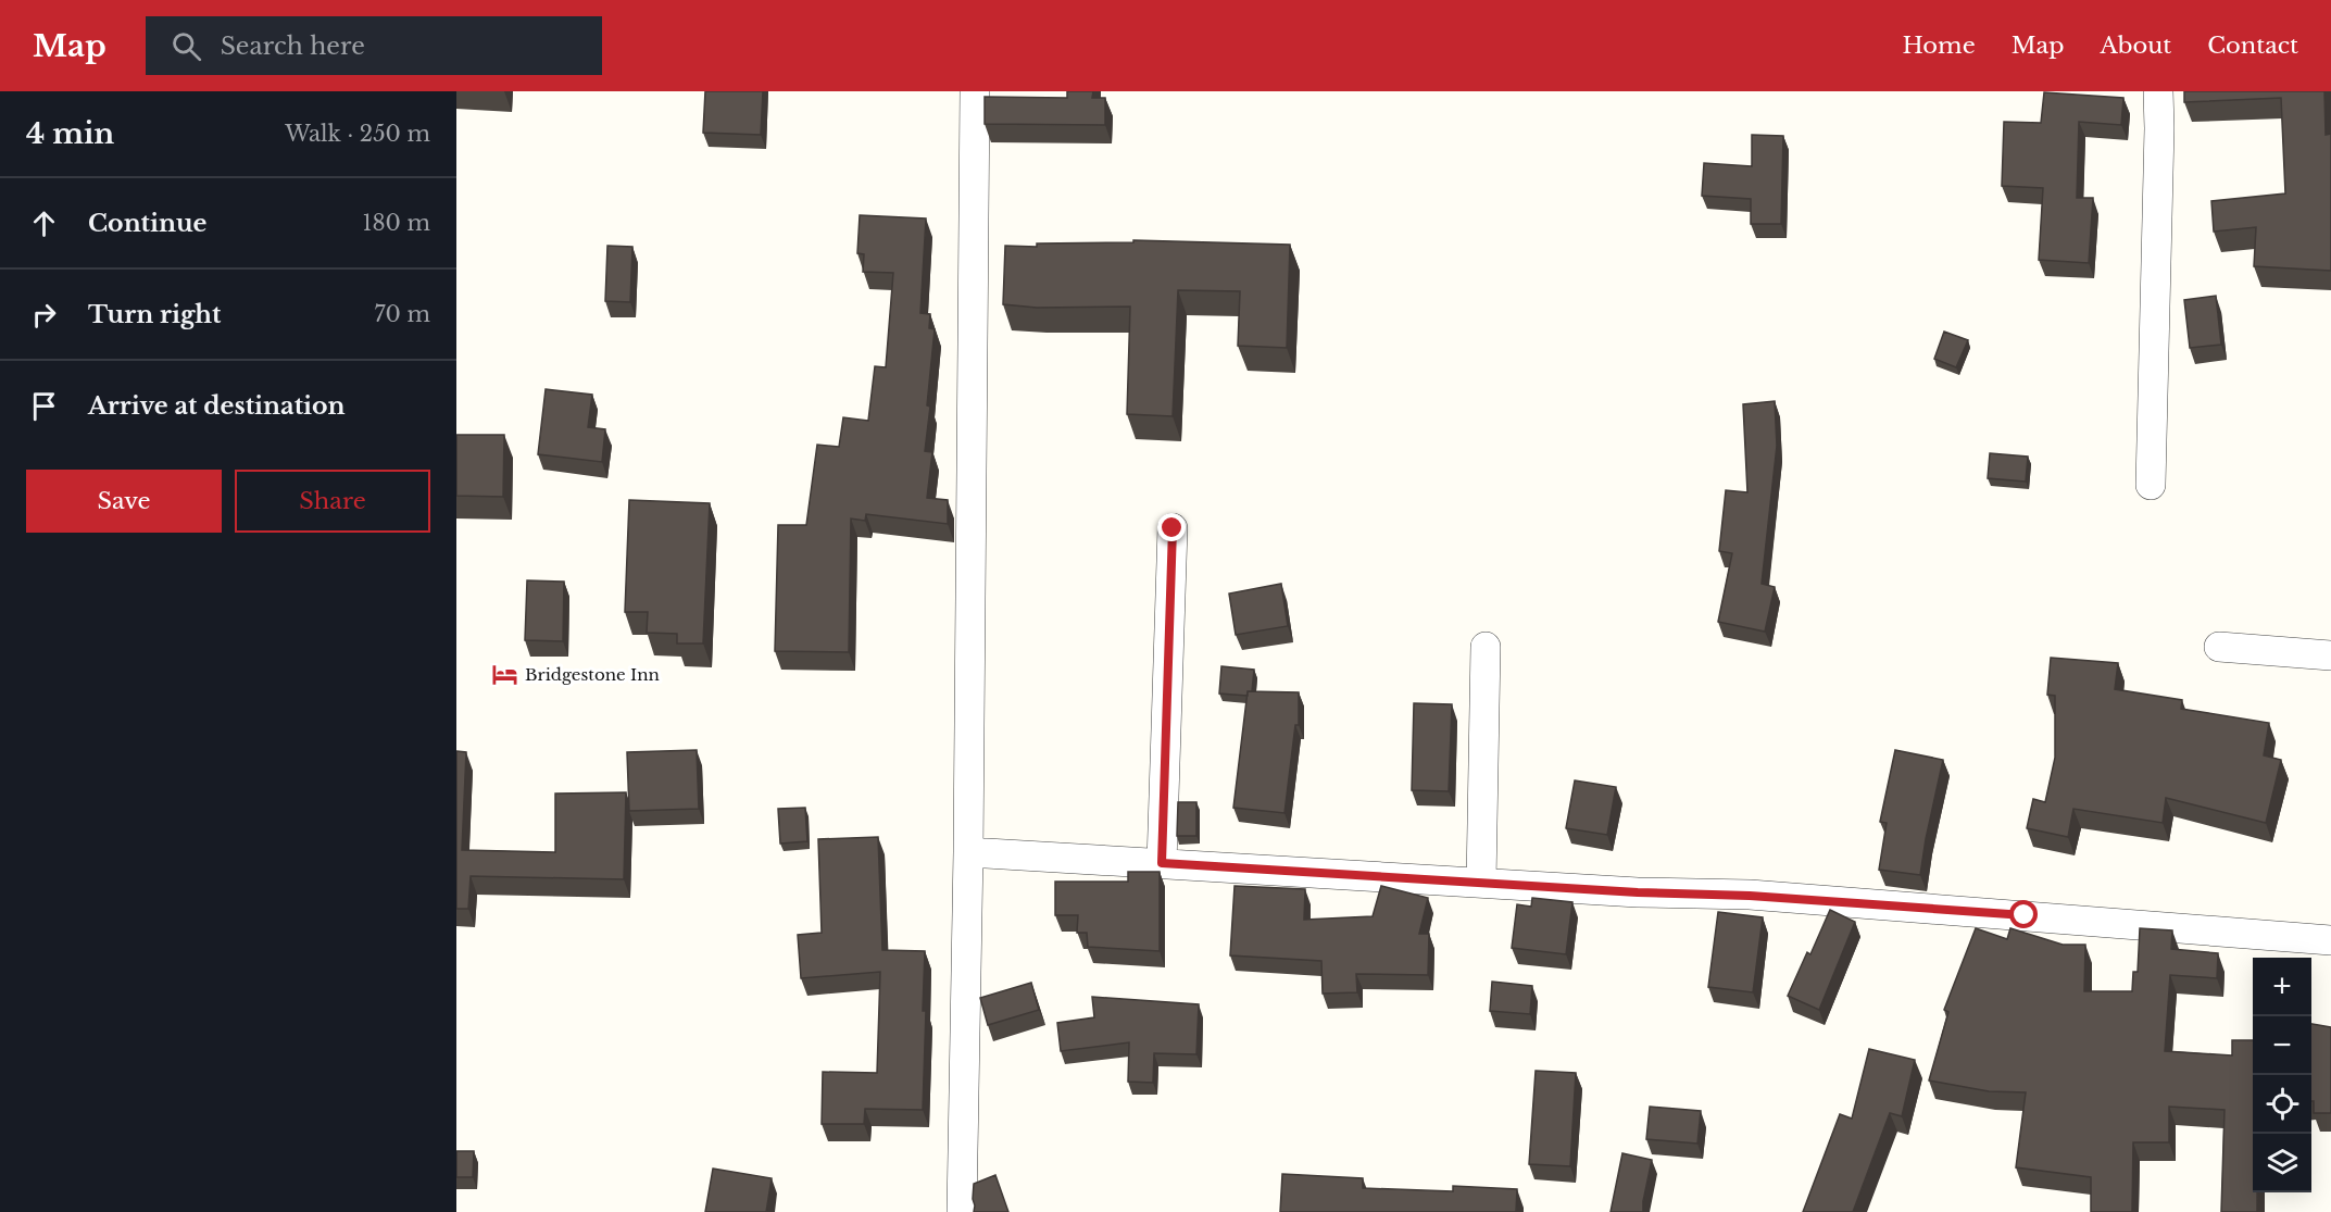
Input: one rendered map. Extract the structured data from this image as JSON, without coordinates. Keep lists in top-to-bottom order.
{
  "places": {
    "hotel": ["Bridgestone Inn"]
  },
  "page": {
    "header": "Map",
    "search": "Search here",
    "nav": [
      "Home",
      "Map",
      "About",
      "Contact"
    ],
    "heading": ["4 min", "Walk · 250 m"],
    "list": [
      ["Continue", "180 m"],
      ["Turn right", "70 m"],
      "Arrive at destination"
    ],
    "buttons": ["Save", "Share"],
    "map_buttons": ["+", "−"]
  }
}
